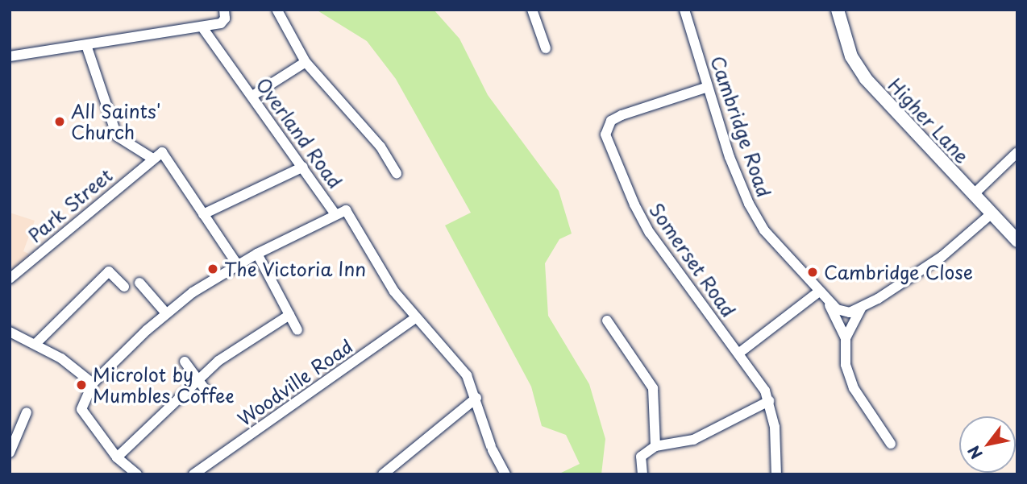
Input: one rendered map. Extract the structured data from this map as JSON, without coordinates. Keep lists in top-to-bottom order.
{
  "streets": {
    "street": [
      "Higher Lane",
      "Cambridge Road",
      "Overland Road",
      "Park Street",
      "Somerset Road",
      "Woodville Road"
    ]
  },
  "crossings": [
    ["Cambridge Road", "Somerset Road"],
    ["Overland Road", "Woodville Road"]
  ],
  "places": [
    "All Saints' Church",
    "The Victoria Inn",
    "Cambridge Close",
    "Microlot by Mumbles Coffee"
  ],
  "north": "bottom left"
}
